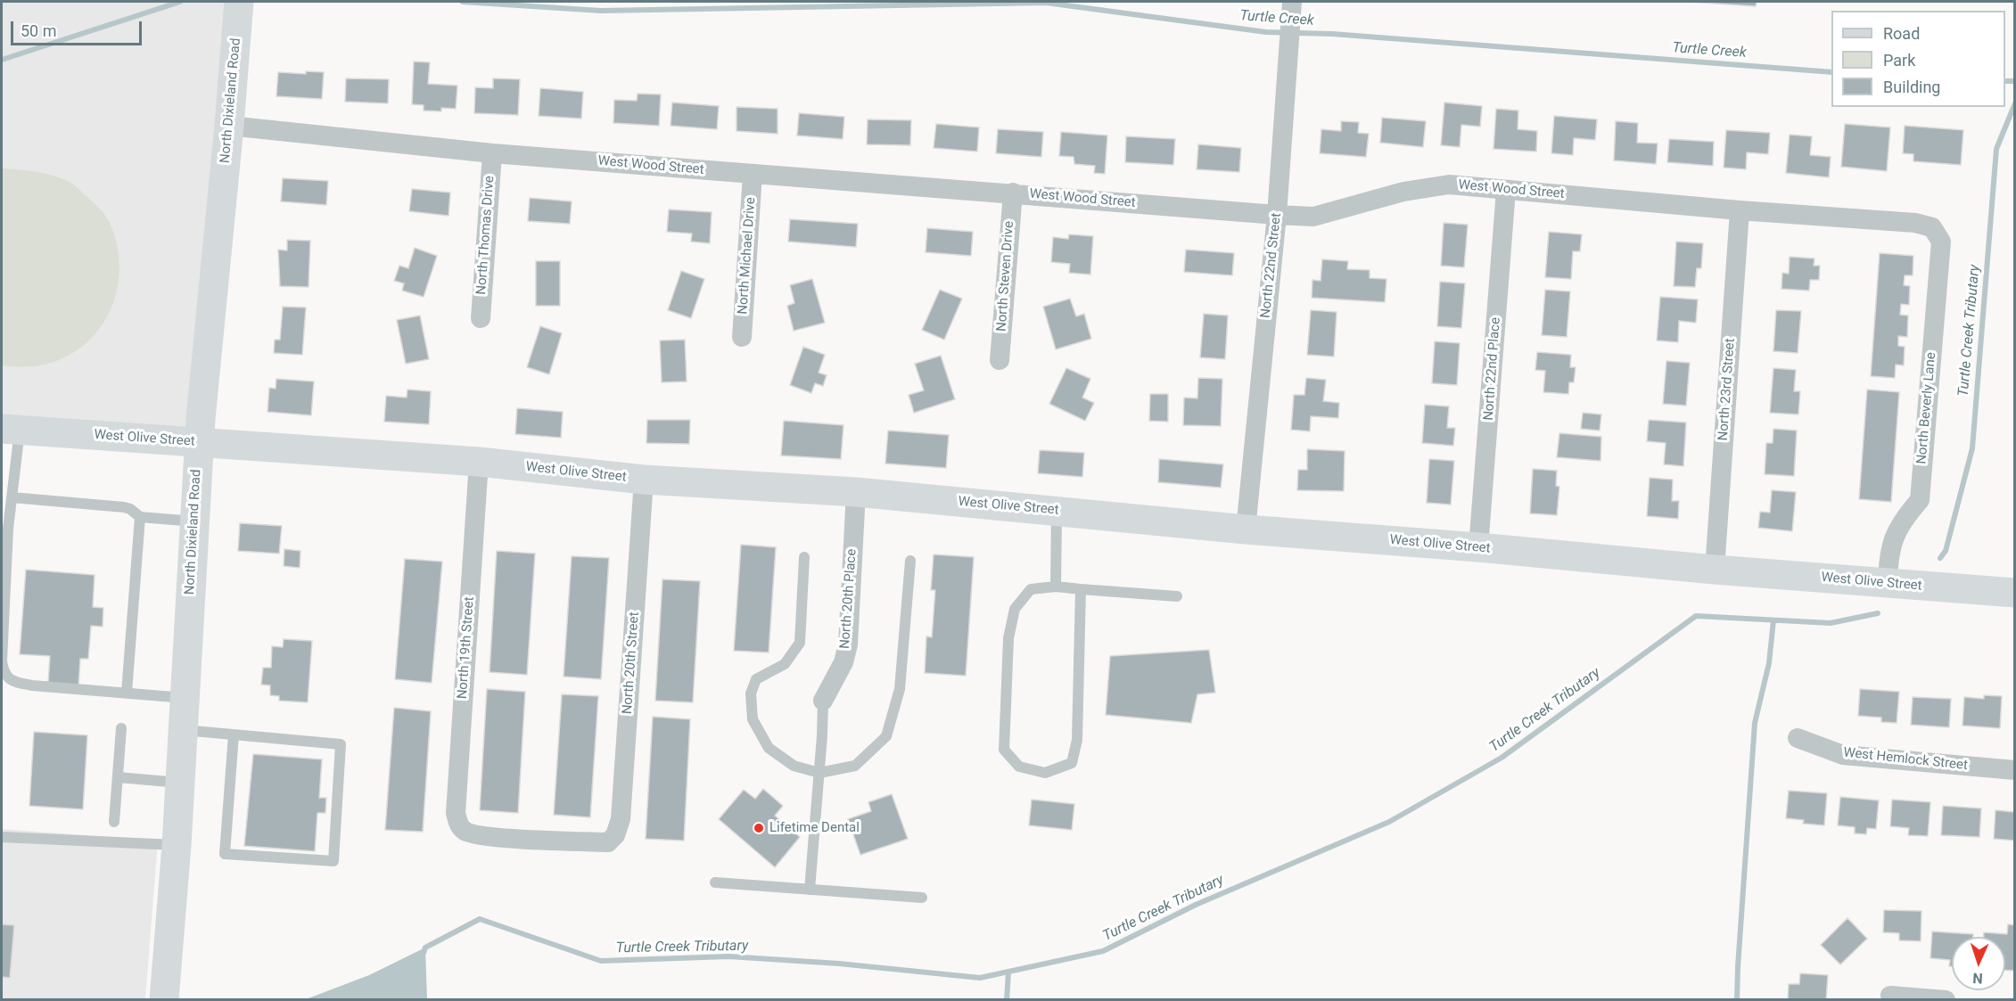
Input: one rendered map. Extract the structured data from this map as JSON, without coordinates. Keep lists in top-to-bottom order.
{
  "streets": {
    "main road": ["North Dixieland Road", "West Olive Street"],
    "street": [
      "West Wood Street",
      "North Thomas Drive",
      "North Michael Drive",
      "North 22nd Street",
      "North Steven Drive",
      "North 22nd Place",
      "North 23rd Street",
      "North Beverly Lane",
      "North 20th Place",
      "North 19th Street",
      "North 20th Street",
      "West Hemlock Street"
    ]
  },
  "crossings": [
    ["North Dixieland Road", "West Wood Street"],
    ["North Dixieland Road", "West Olive Street"],
    ["West Wood Street", "North Thomas Drive"],
    ["West Wood Street", "North Michael Drive"],
    ["West Wood Street", "North 22nd Street"],
    ["West Wood Street", "North Steven Drive"],
    ["West Wood Street", "North 22nd Place"],
    ["West Wood Street", "North 23rd Street"],
    ["West Wood Street", "North Beverly Lane"],
    ["North 22nd Street", "West Olive Street"],
    ["North 22nd Place", "West Olive Street"],
    ["North 23rd Street", "West Olive Street"],
    ["North Beverly Lane", "West Olive Street"],
    ["West Olive Street", "North 20th Place"],
    ["West Olive Street", "North 19th Street"],
    ["West Olive Street", "North 20th Street"],
    ["North 19th Street", "North 20th Street"]
  ],
  "water": ["Turtle Creek", "Turtle Creek Tributary"],
  "places": ["Lifetime Dental"],
  "legend": ["Road", "Park", "Building"],
  "scale_bar": "50 m",
  "north": "bottom"
}
